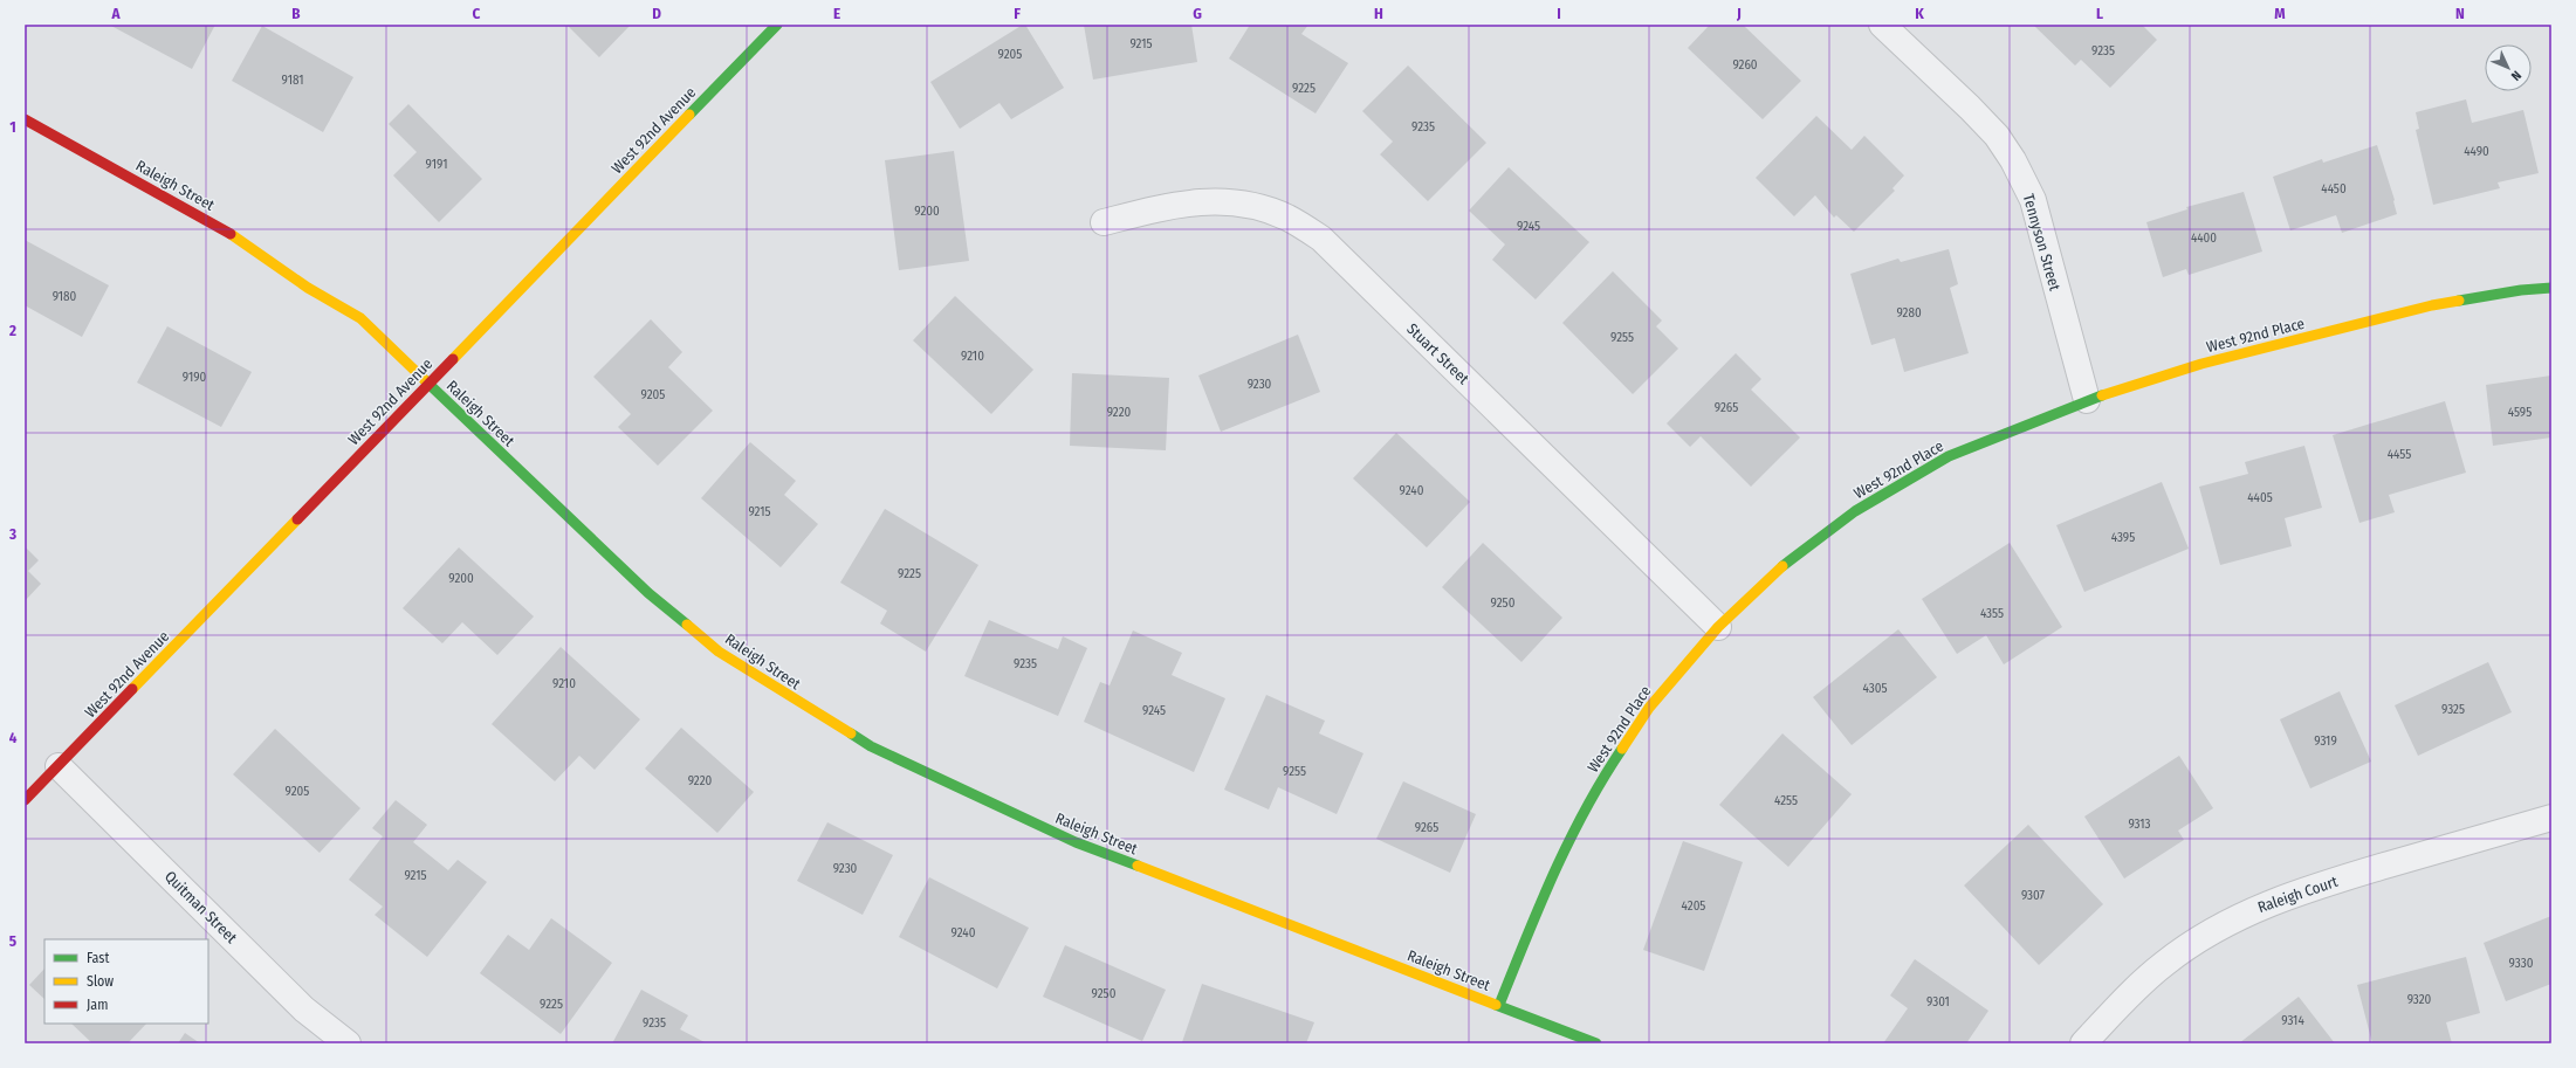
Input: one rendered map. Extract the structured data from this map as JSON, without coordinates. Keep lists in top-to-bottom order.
{
  "streets": {
    "street": [
      "West 92nd Avenue",
      "Raleigh Street",
      "Tennyson Street",
      "West 92nd Place",
      "Stuart Street",
      "Raleigh Court",
      "Quitman Street"
    ]
  },
  "crossings": [
    ["West 92nd Avenue", "Raleigh Street"],
    ["West 92nd Avenue", "Quitman Street"],
    ["Raleigh Street", "West 92nd Place"],
    ["Tennyson Street", "West 92nd Place"],
    ["West 92nd Place", "Stuart Street"]
  ],
  "house_numbers": [
    "9215",
    "9235",
    "9205",
    "9260",
    "9181",
    "9225",
    "9235",
    "4490",
    "9191",
    "4450",
    "9200",
    "9245",
    "4400",
    "9180",
    "9280",
    "9255",
    "9210",
    "9190",
    "9230",
    "9205",
    "9265",
    "9220",
    "4595",
    "4455",
    "9240",
    "4405",
    "9215",
    "4395",
    "9225",
    "9200",
    "9250",
    "4355",
    "9235",
    "9210",
    "4305",
    "9325",
    "9245",
    "9319",
    "9255",
    "9220",
    "9205",
    "4255",
    "9313",
    "9265",
    "9230",
    "9215",
    "9307",
    "4205",
    "9240",
    "9330",
    "9250",
    "9320",
    "9301",
    "9225",
    "9314",
    "9235"
  ],
  "legend": ["Fast", "Slow", "Jam"],
  "north": "bottom right",
  "grid": {
    "columns": [
      "A",
      "B",
      "C",
      "D",
      "E",
      "F",
      "G",
      "H",
      "I",
      "J",
      "K",
      "L",
      "M",
      "N"
    ],
    "rows": [
      "1",
      "2",
      "3",
      "4",
      "5"
    ]
  }
}
